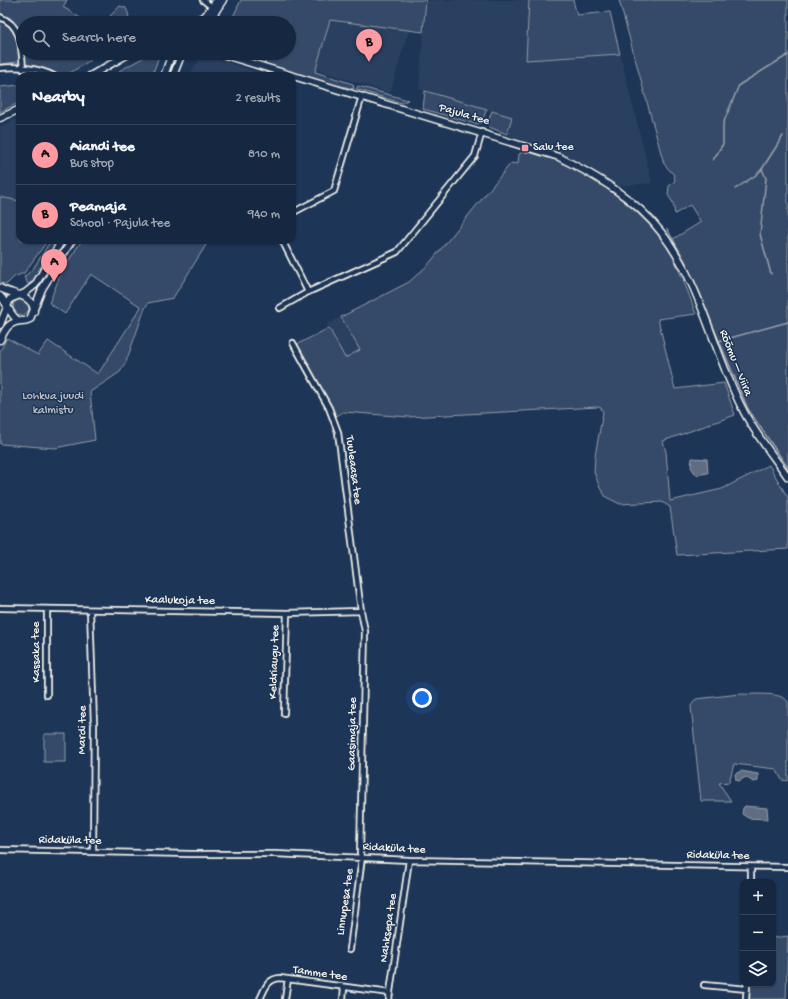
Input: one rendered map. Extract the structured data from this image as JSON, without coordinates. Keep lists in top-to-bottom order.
{
  "streets": {
    "street": [
      "Pajula tee",
      "Rõõmu — Viira",
      "Tuuleaasa tee",
      "Kaalukoja tee",
      "Kassaka tee",
      "Keldriaugu tee",
      "Mardi tee",
      "Gaasimaja tee",
      "Ridaküla tee",
      "Linnupesa tee",
      "Nahksepa tee",
      "Tamme tee"
    ]
  },
  "crossings": [
    ["Pajula tee", "Rõõmu — Viira"],
    ["Tuuleaasa tee", "Kaalukoja tee"],
    ["Tuuleaasa tee", "Gaasimaja tee"],
    ["Kaalukoja tee", "Kassaka tee"],
    ["Kaalukoja tee", "Keldriaugu tee"],
    ["Kaalukoja tee", "Mardi tee"],
    ["Kaalukoja tee", "Gaasimaja tee"],
    ["Mardi tee", "Ridaküla tee"],
    ["Gaasimaja tee", "Ridaküla tee"],
    ["Gaasimaja tee", "Linnupesa tee"],
    ["Ridaküla tee", "Linnupesa tee"],
    ["Ridaküla tee", "Nahksepa tee"],
    ["Nahksepa tee", "Tamme tee"]
  ],
  "parks": ["Lohkva juudi kalmistu"],
  "places": {
    "transit": ["Salu tee"]
  },
  "page": {
    "search": "Search here",
    "pins": ["B", "A"],
    "heading": ["Nearby", "2 results"],
    "list": [
      {
        "mark": "A",
        "name": "Aiandi tee",
        "note": "Bus stop",
        "value": "810 m"
      },
      {
        "mark": "B",
        "name": "Peamaja",
        "note": "School · Pajula tee",
        "value": "940 m"
      }
    ],
    "map_buttons": ["+", "−"]
  }
}
